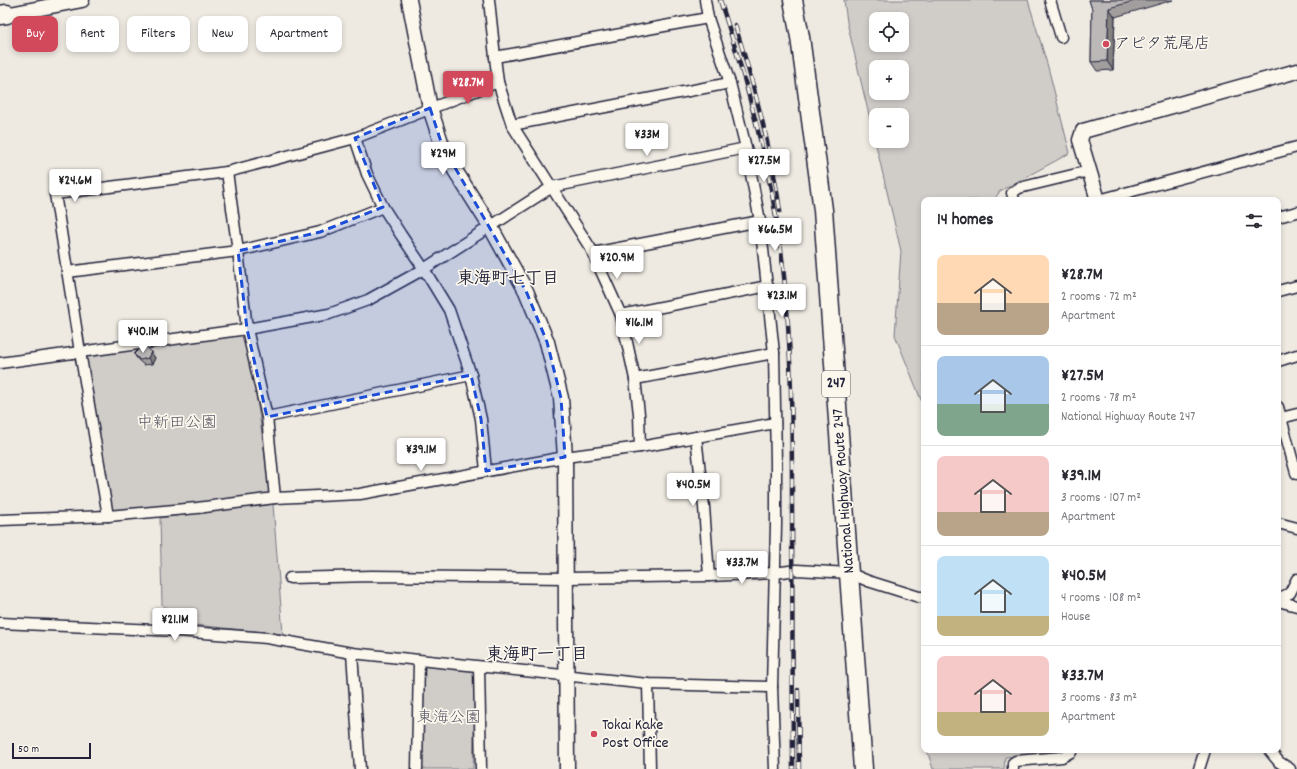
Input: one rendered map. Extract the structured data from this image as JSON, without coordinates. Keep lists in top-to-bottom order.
{
  "streets": {
    "highway": ["247", "National Highway Route 247"]
  },
  "districts": ["東海町七丁目", "東海町一丁目"],
  "parks": ["中新田公園", "東海公園"],
  "places": ["アピタ荒尾店", "Tokai Kake Post Office"],
  "scale_bar": "50 m",
  "page": {
    "map_buttons": ["+", "−"],
    "chip": [
      "Buy",
      "Rent",
      "Filters",
      "New",
      "Apartment"
    ],
    "price": [
      "¥28.7M",
      "¥33M",
      "¥29M",
      "¥27.5M",
      "¥24.6M",
      "¥66.5M",
      "¥20.9M",
      "¥23.1M",
      "¥16.1M",
      "¥40.1M",
      "¥39.1M",
      "¥40.5M",
      "¥33.7M",
      "¥21.1M"
    ],
    "heading": "14 homes",
    "list": [
      {
        "name": "¥28.7M",
        "note": "2 rooms · 72 m² · Apartment"
      },
      {
        "name": "¥27.5M",
        "note": "2 rooms · 78 m² · National Highway Route 247"
      },
      {
        "name": "¥39.1M",
        "note": "3 rooms · 107 m² · Apartment"
      },
      {
        "name": "¥40.5M",
        "note": "4 rooms · 108 m² · House"
      },
      {
        "name": "¥33.7M",
        "note": "3 rooms · 83 m² · Apartment"
      }
    ],
    "scale": "50 m"
  }
}
